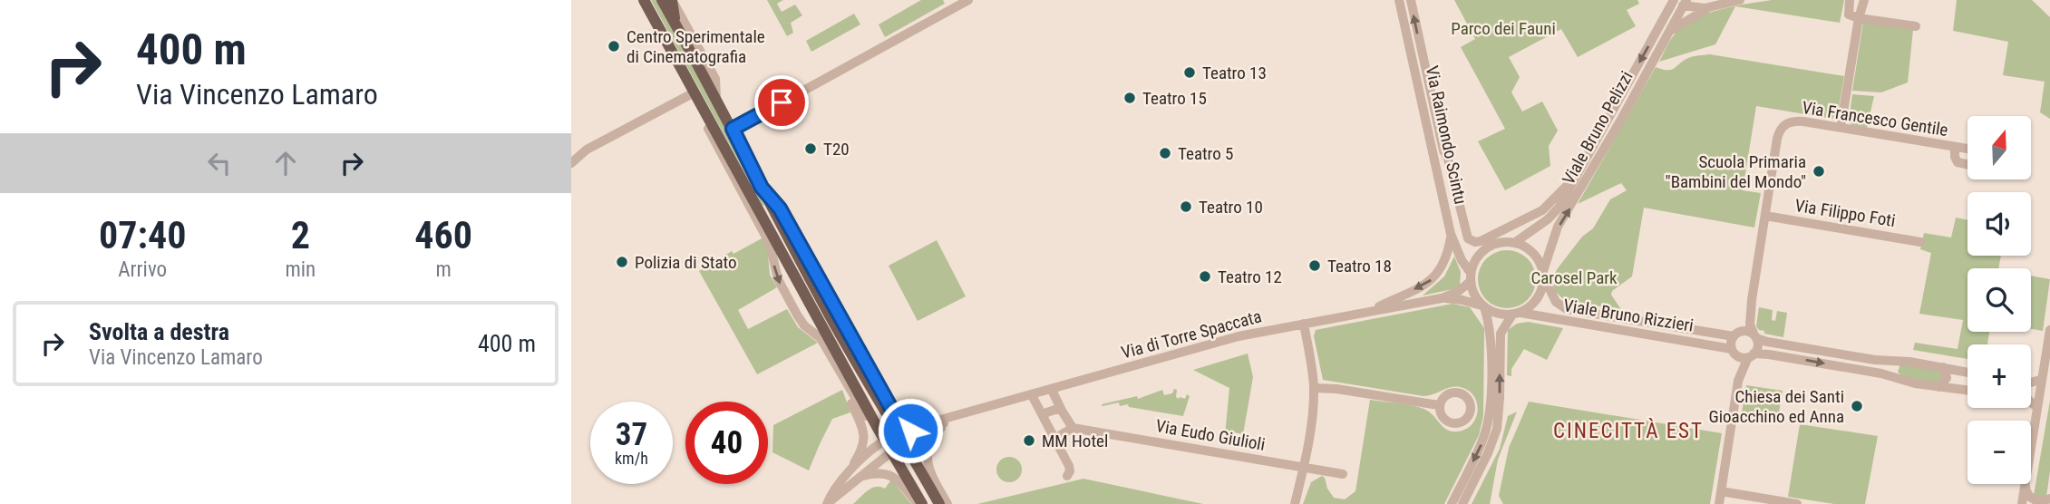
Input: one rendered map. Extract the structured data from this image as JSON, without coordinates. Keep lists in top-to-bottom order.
{
  "streets": {
    "street": [
      "Via Francesco Gentile",
      "Viale Bruno Pelizzi",
      "Via Raimondo Scintu",
      "Via Filippo Foti",
      "Viale Bruno Rizzieri",
      "Via di Torre Spaccata",
      "Via Eudo Giulioli"
    ]
  },
  "crossings": [
    ["Via Francesco Gentile", "Via Filippo Foti"],
    ["Via Francesco Gentile", "Viale Bruno Rizzieri"],
    ["Viale Bruno Pelizzi", "Via Raimondo Scintu"],
    ["Viale Bruno Pelizzi", "Viale Bruno Rizzieri"],
    ["Viale Bruno Pelizzi", "Via di Torre Spaccata"],
    ["Via Raimondo Scintu", "Viale Bruno Rizzieri"],
    ["Via Raimondo Scintu", "Via di Torre Spaccata"],
    ["Viale Bruno Rizzieri", "Via di Torre Spaccata"]
  ],
  "districts": ["CINECITTÀ EST"],
  "parks": ["Parco dei Fauni", "Carosel Park"],
  "places": [
    "Centro Sperimentale di Cinematografia",
    "Teatro 13",
    "Teatro 15",
    "T20",
    "Teatro 5",
    "Scuola Primaria \"Bambini del Mondo\"",
    "Teatro 10",
    "Polizia di Stato",
    "Teatro 18",
    "Teatro 12",
    "Chiesa dei Santi Gioacchino ed Anna",
    "MM Hotel"
  ],
  "north": "top",
  "page": {
    "turn": ["400 m", "Via Vincenzo Lamaro"],
    "map_buttons": ["+", "−"],
    "eta": [
      "07:40",
      "Arrivo",
      "2",
      "min",
      "460",
      "m"
    ],
    "list": [
      {
        "name": "Svolta a destra",
        "note": "Via Vincenzo Lamaro",
        "value": "400 m"
      }
    ],
    "speed": "37 km/h",
    "limit": "40"
  }
}
